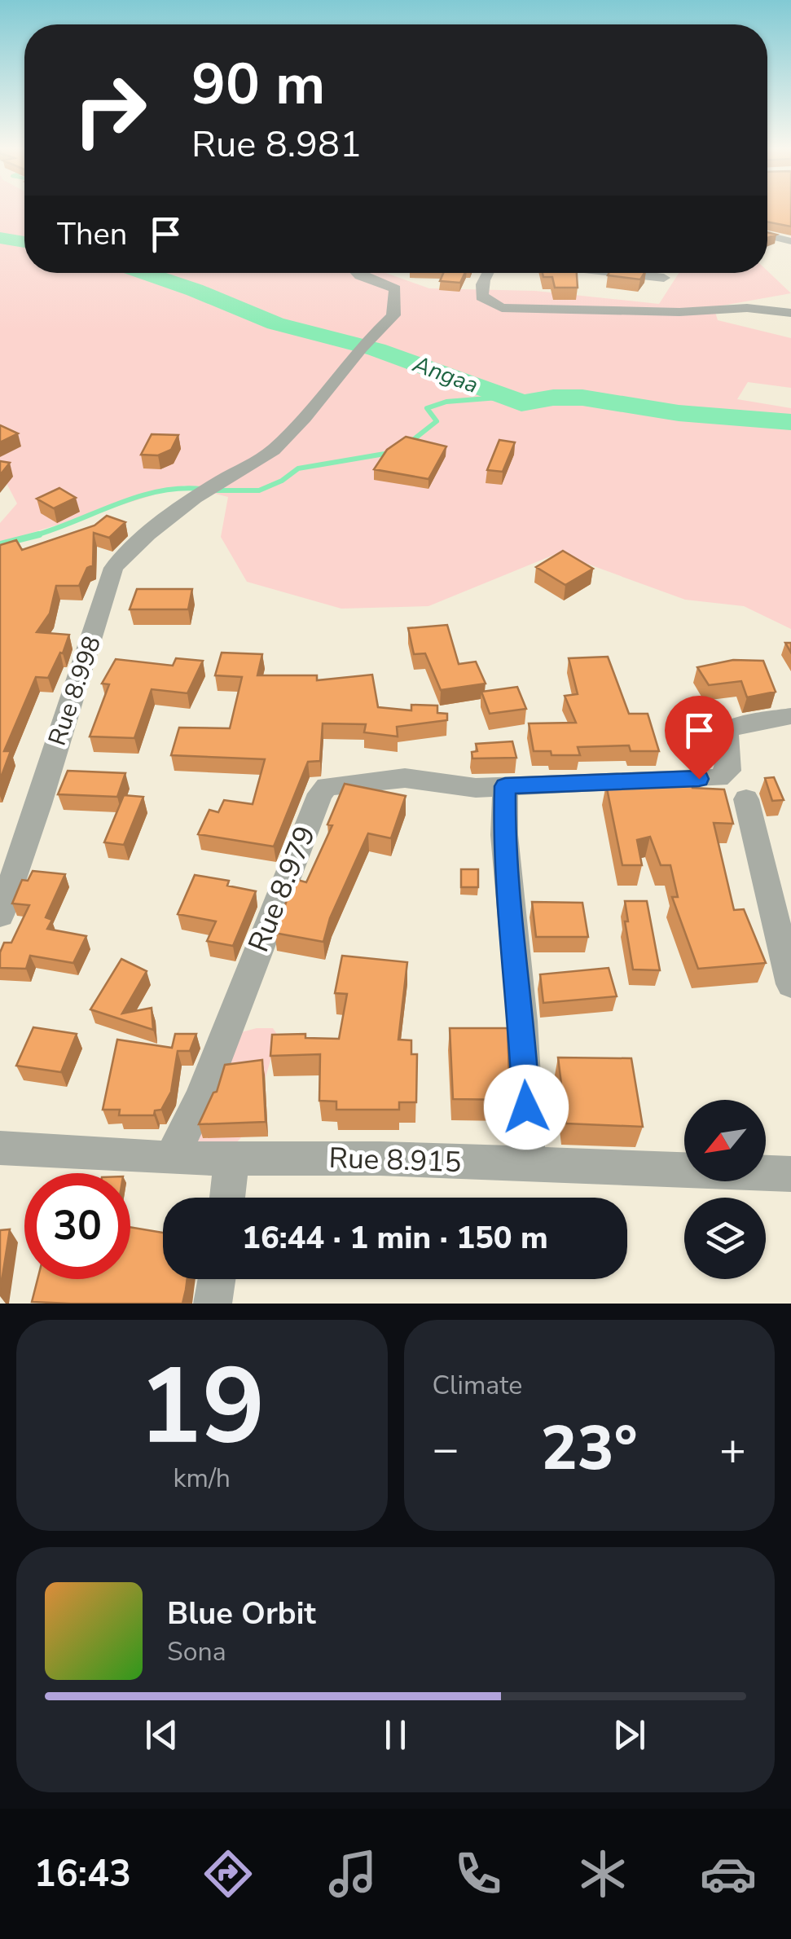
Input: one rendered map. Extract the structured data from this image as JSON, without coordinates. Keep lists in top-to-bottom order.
{
  "streets": {
    "street": ["Rue 8.998", "Rue 8.979", "Rue 8.915"]
  },
  "crossings": [
    ["Rue 8.979", "Rue 8.915"]
  ],
  "water": ["Angaa"],
  "north": "bottom left",
  "page": {
    "turn": ["90 m", "Rue 8.981"],
    "then": "Then",
    "limit": "30",
    "trip": "16:44 · 1 min · 150 m",
    "tile": [
      ["19", "km/h"],
      "Climate"
    ],
    "heat": ["−", "23°", "+"],
    "song": ["Blue Orbit", "Sona"],
    "tabs": "16:43"
  }
}
